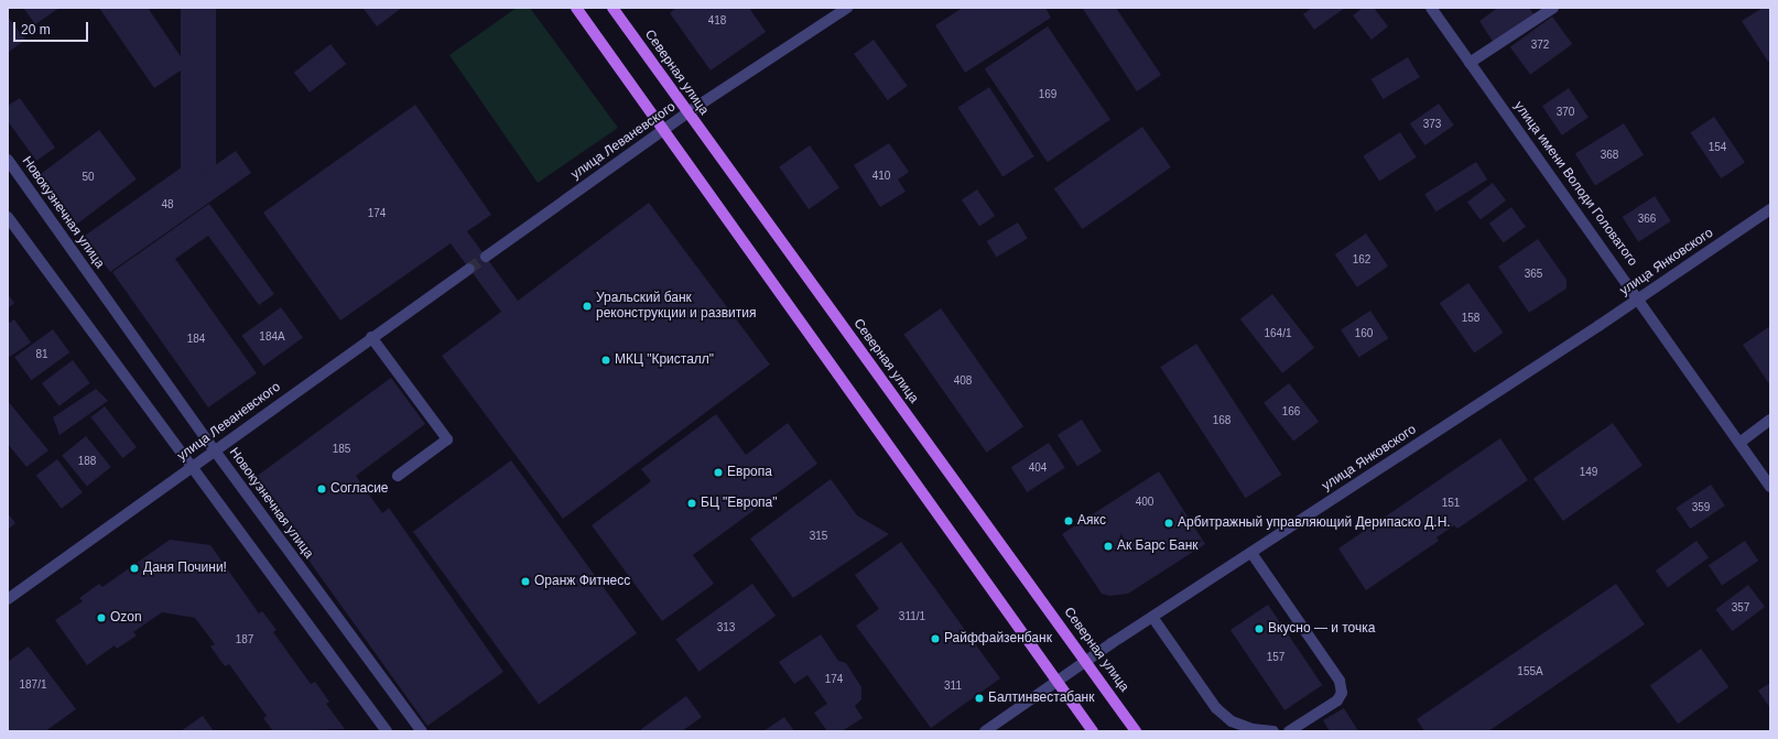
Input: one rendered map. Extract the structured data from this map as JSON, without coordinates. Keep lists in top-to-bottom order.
{
  "streets": {
    "main road": ["Северная улица"],
    "street": [
      "улица Леваневского",
      "улица имени Володи Головатого",
      "Новокузнечная улица",
      "улица Янковского"
    ]
  },
  "crossings": [
    ["Северная улица", "улица Леваневского"],
    ["Северная улица", "улица Янковского"],
    ["улица Леваневского", "Новокузнечная улица"],
    ["улица имени Володи Головатого", "улица Янковского"]
  ],
  "places": [
    "Уральский банк реконструкции и развития",
    "МКЦ \"Кристалл\"",
    "Европа",
    "Согласие",
    "БЦ \"Европа\"",
    "Аякс",
    "Арбитражный управляющий Дерипаско Д.Н.",
    "Ак Барс Банк",
    "Даня Почини!",
    "Оранж Фитнесс",
    "Ozon",
    "Вкусно — и точка",
    "Райффайзенбанк",
    "Балтинвестабанк"
  ],
  "house_numbers": [
    "418",
    "372",
    "169",
    "370",
    "373",
    "154",
    "368",
    "410",
    "50",
    "48",
    "174",
    "366",
    "162",
    "365",
    "158",
    "164/1",
    "160",
    "184А",
    "184",
    "81",
    "408",
    "166",
    "168",
    "185",
    "188",
    "404",
    "149",
    "400",
    "151",
    "359",
    "315",
    "357",
    "311/1",
    "313",
    "187",
    "157",
    "155А",
    "174",
    "187/1",
    "311"
  ],
  "scale_bar": "20 m"
}
